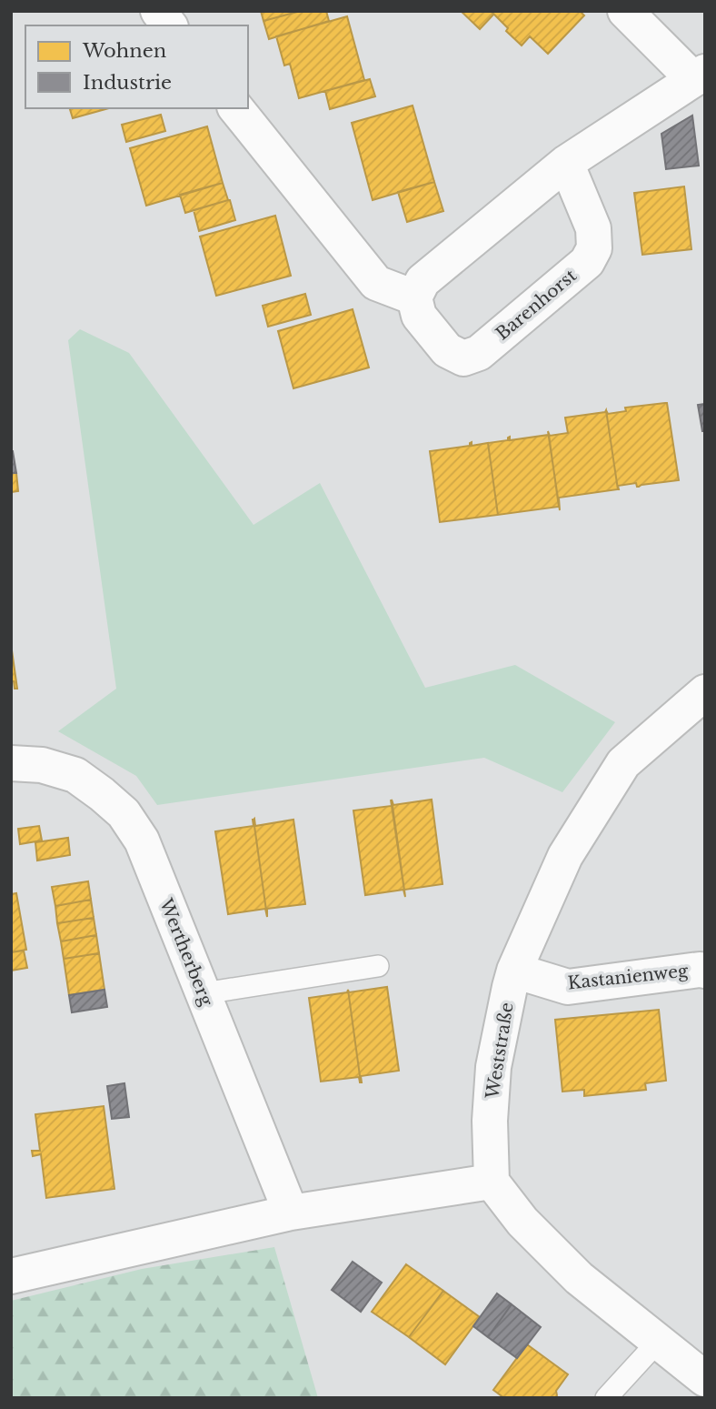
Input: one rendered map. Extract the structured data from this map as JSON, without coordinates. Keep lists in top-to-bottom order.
{
  "streets": {
    "street": [
      "Barenhorst",
      "Wertherberg",
      "Kastanienweg",
      "Weststraße"
    ]
  },
  "crossings": [
    ["Kastanienweg", "Weststraße"]
  ],
  "legend": ["Wohnen", "Industrie"]
}
